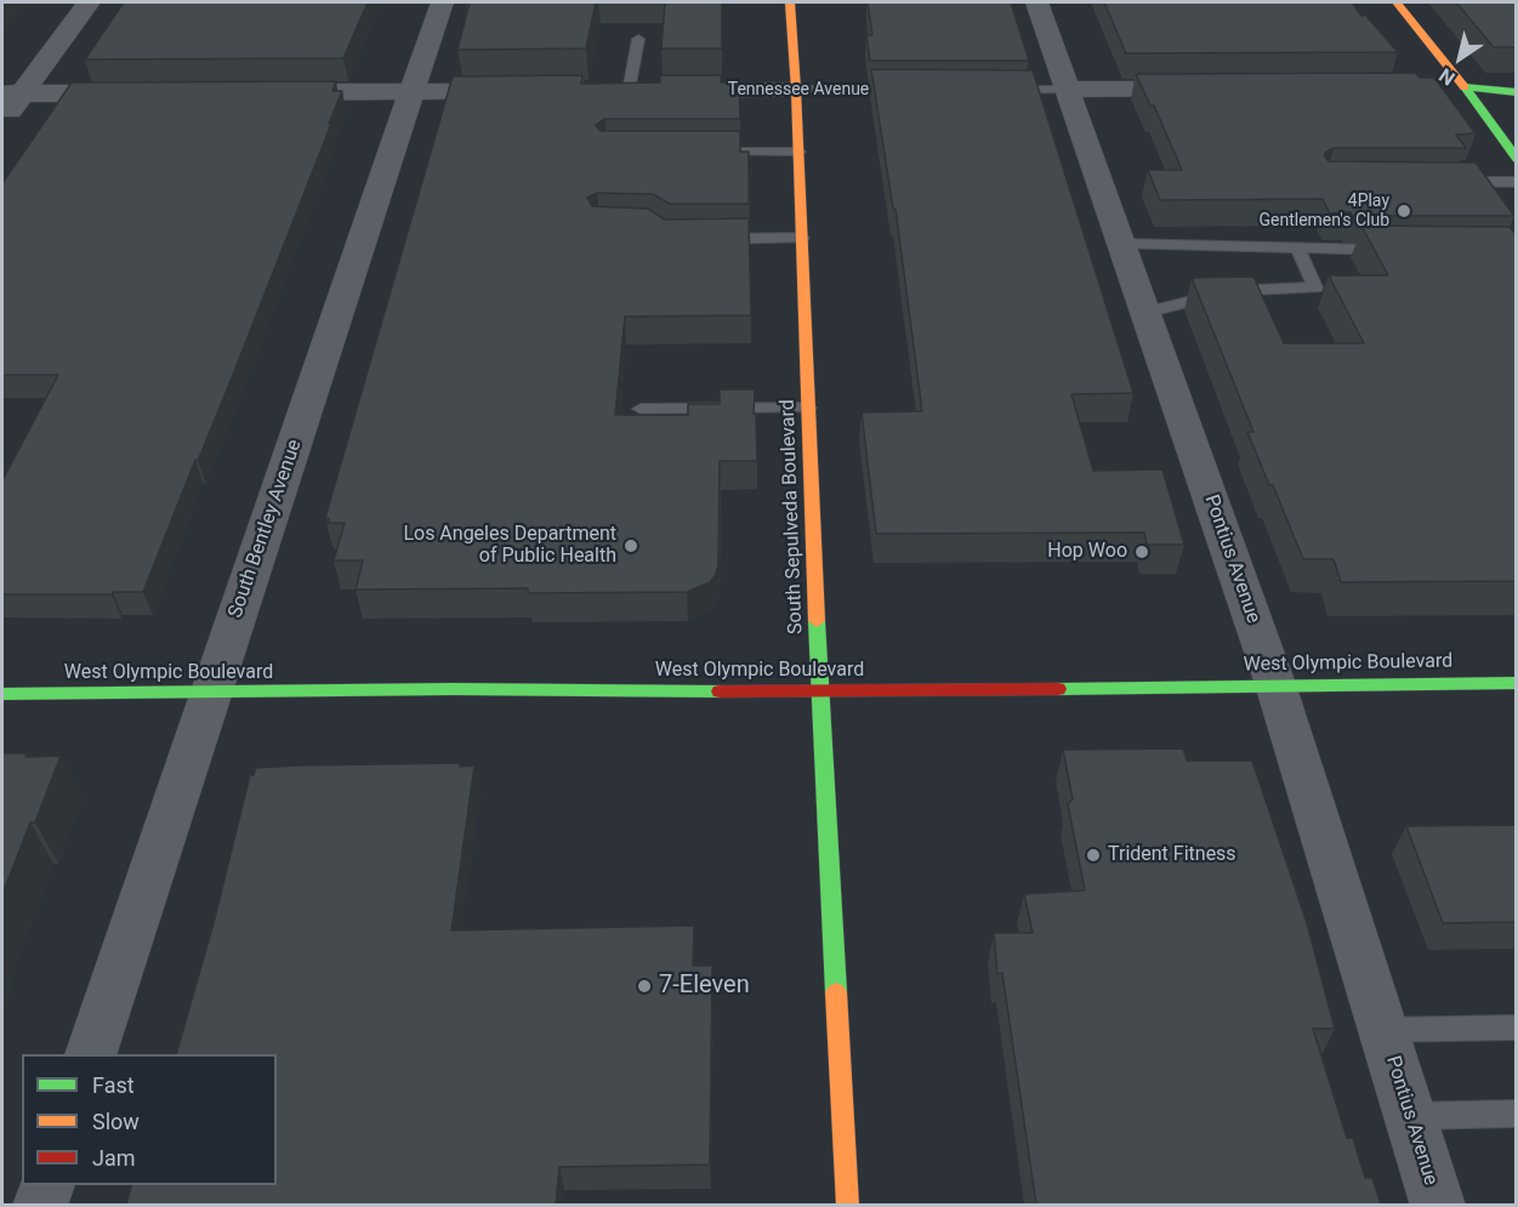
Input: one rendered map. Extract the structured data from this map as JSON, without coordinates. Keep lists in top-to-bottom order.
{
  "streets": {
    "main road": ["South Sepulveda Boulevard", "West Olympic Boulevard"],
    "street": ["Tennessee Avenue", "South Bentley Avenue", "Pontius Avenue"]
  },
  "crossings": [
    ["Tennessee Avenue", "South Sepulveda Boulevard"],
    ["South Sepulveda Boulevard", "West Olympic Boulevard"],
    ["South Bentley Avenue", "West Olympic Boulevard"],
    ["Pontius Avenue", "West Olympic Boulevard"]
  ],
  "places": [
    "4Play Gentlemen's Club",
    "Los Angeles Department of Public Health",
    "Hop Woo",
    "Trident Fitness",
    "7-Eleven"
  ],
  "legend": ["Fast", "Slow", "Jam"],
  "north": "bottom left"
}
